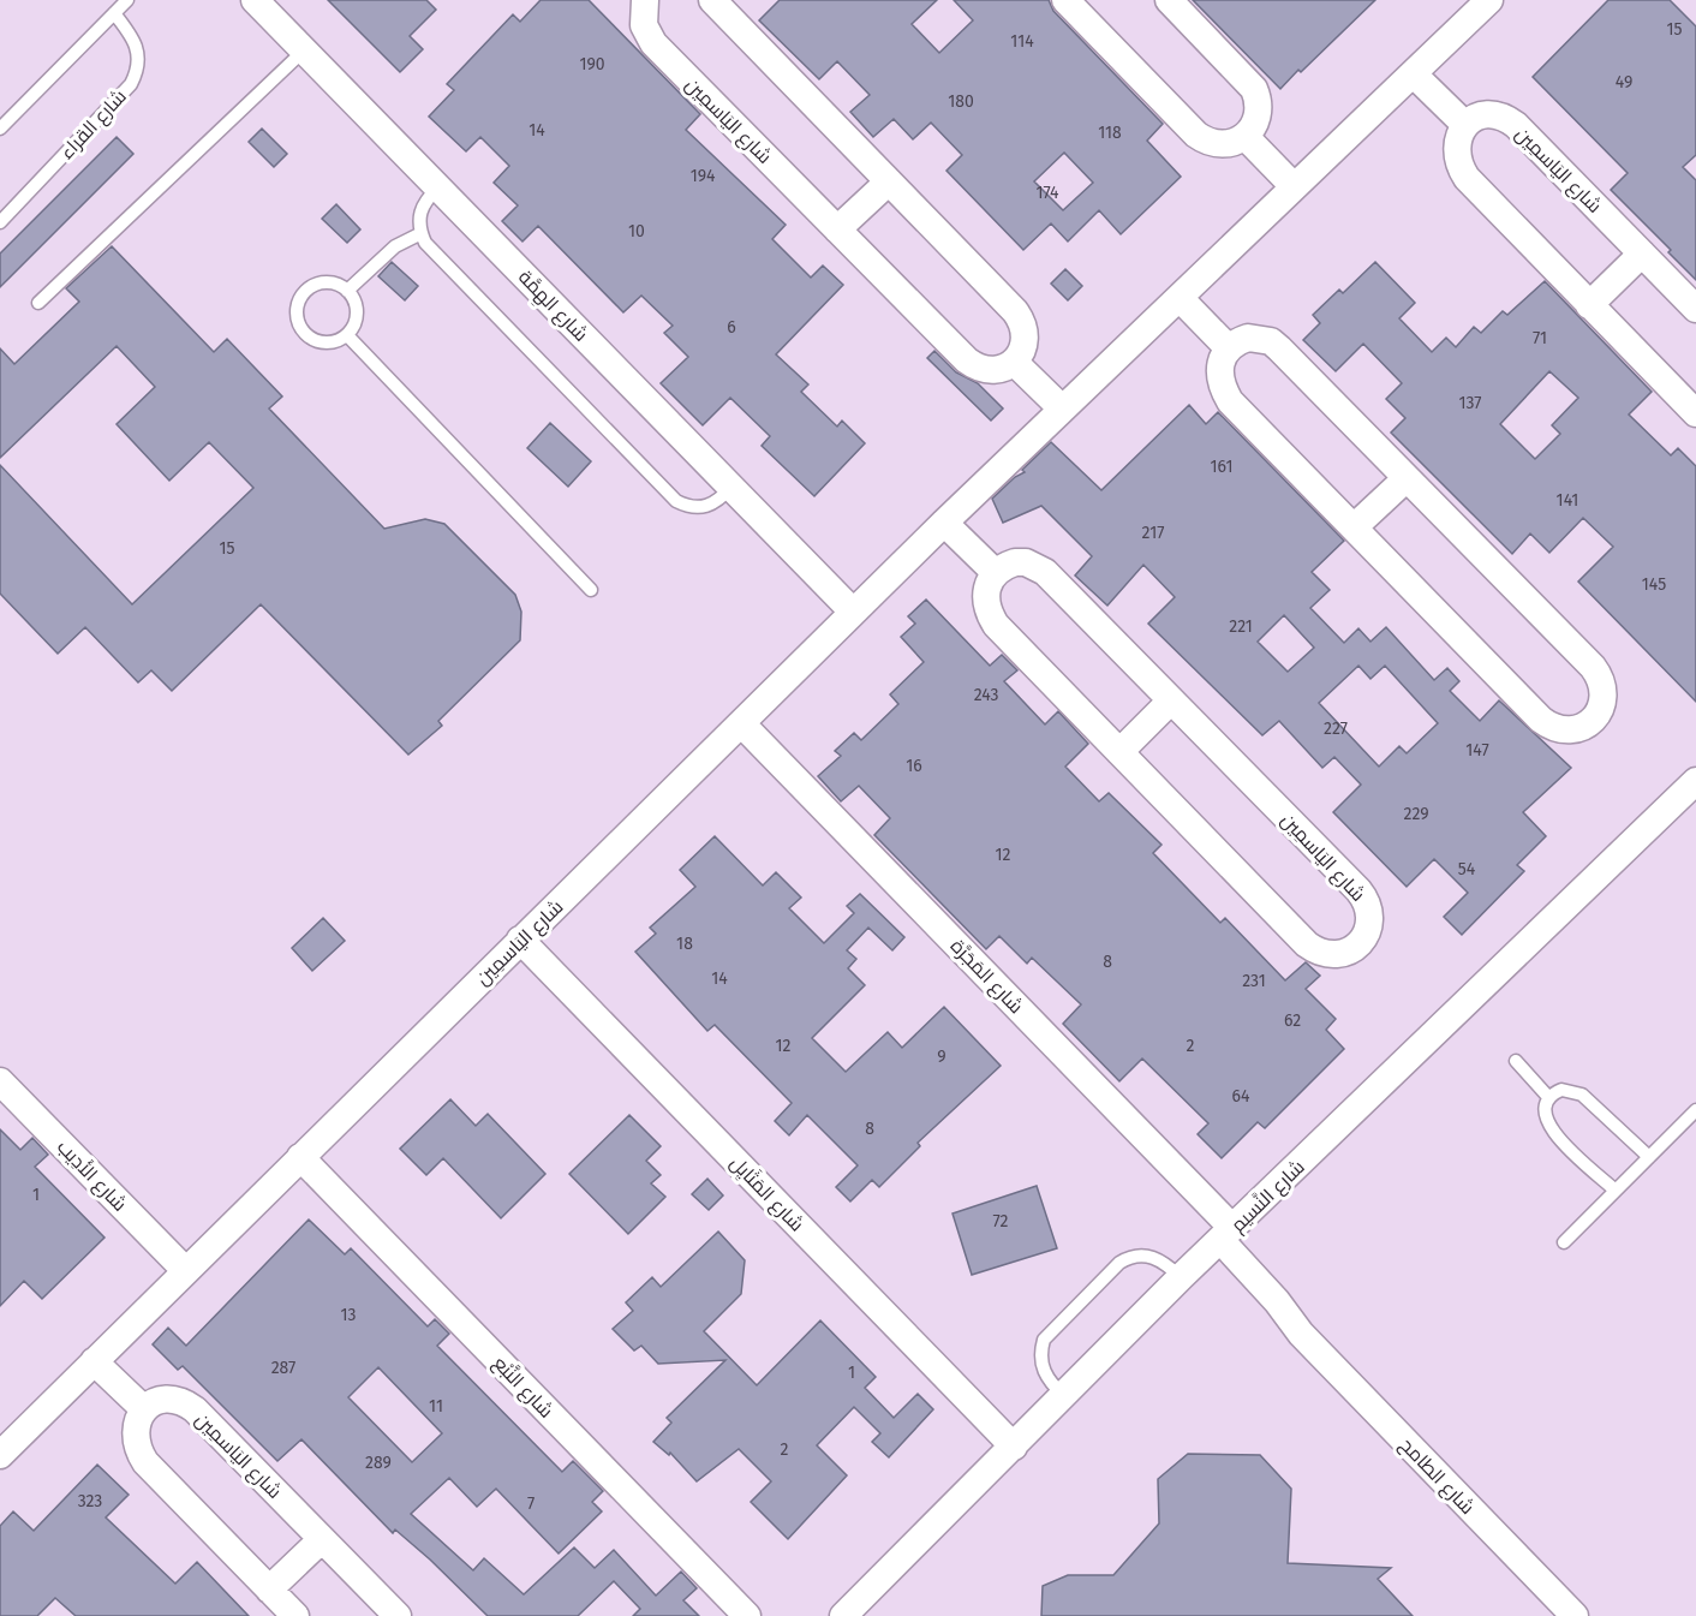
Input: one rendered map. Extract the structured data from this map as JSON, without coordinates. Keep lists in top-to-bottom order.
{
  "streets": {
    "street": [
      "شارع اليَاسمِين",
      "شارع الهِمَّة",
      "شارع المَجَرَّة",
      "شارع الأَدِيب",
      "شارع المَثَايِل",
      "شارع النَّسيم",
      "شارع النَّبْع",
      "شارع الطامح"
    ],
    "lane": ["شارع القراء"]
  },
  "crossings": [
    ["شارع اليَاسمِين", "شارع الهِمَّة"],
    ["شارع اليَاسمِين", "شارع المَجَرَّة"],
    ["شارع اليَاسمِين", "شارع الأَدِيب"],
    ["شارع اليَاسمِين", "شارع المَثَايِل"],
    ["شارع اليَاسمِين", "شارع النَّبْع"],
    ["شارع المَجَرَّة", "شارع النَّسيم"],
    ["شارع المَجَرَّة", "شارع الطامح"],
    ["شارع المَثَايِل", "شارع النَّسيم"],
    ["شارع النَّسيم", "شارع الطامح"]
  ],
  "house_numbers": [
    "15",
    "114",
    "190",
    "49",
    "180",
    "14",
    "118",
    "194",
    "174",
    "10",
    "6",
    "71",
    "137",
    "161",
    "141",
    "217",
    "15",
    "145",
    "221",
    "243",
    "227",
    "147",
    "16",
    "229",
    "12",
    "54",
    "18",
    "8",
    "14",
    "231",
    "62",
    "12",
    "2",
    "9",
    "64",
    "8",
    "1",
    "72",
    "13",
    "287",
    "1",
    "11",
    "2",
    "289",
    "323",
    "7"
  ]
}
